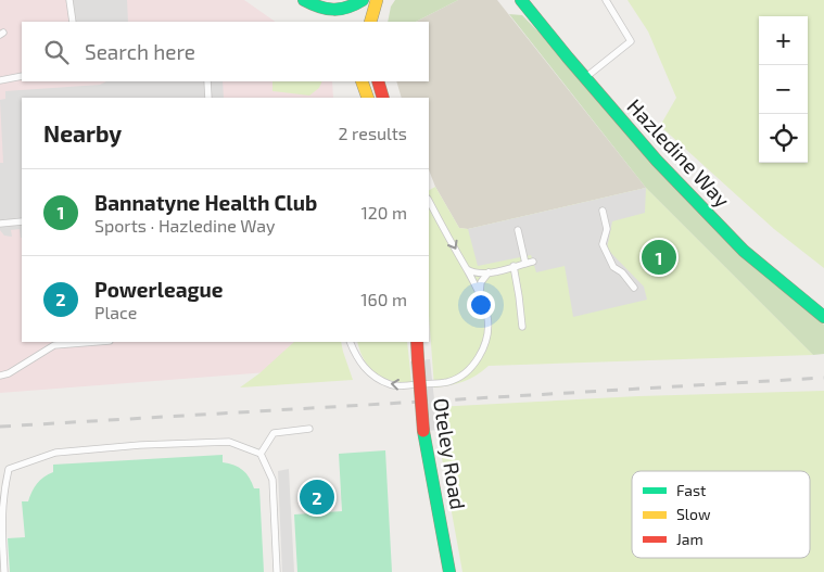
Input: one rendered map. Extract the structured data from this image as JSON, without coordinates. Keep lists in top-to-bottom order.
{
  "streets": {
    "main road": ["Hazledine Way", "Oteley Road"]
  },
  "legend": ["Fast", "Slow", "Jam"],
  "page": {
    "map_buttons": ["+", "−"],
    "search": "Search here",
    "heading": ["Nearby", "2 results"],
    "list": [
      {
        "mark": "1",
        "name": "Bannatyne Health Club",
        "note": "Sports · Hazledine Way",
        "value": "120 m"
      },
      {
        "mark": "2",
        "name": "Powerleague",
        "note": "Place",
        "value": "160 m"
      }
    ],
    "pins": ["1", "2"]
  }
}
